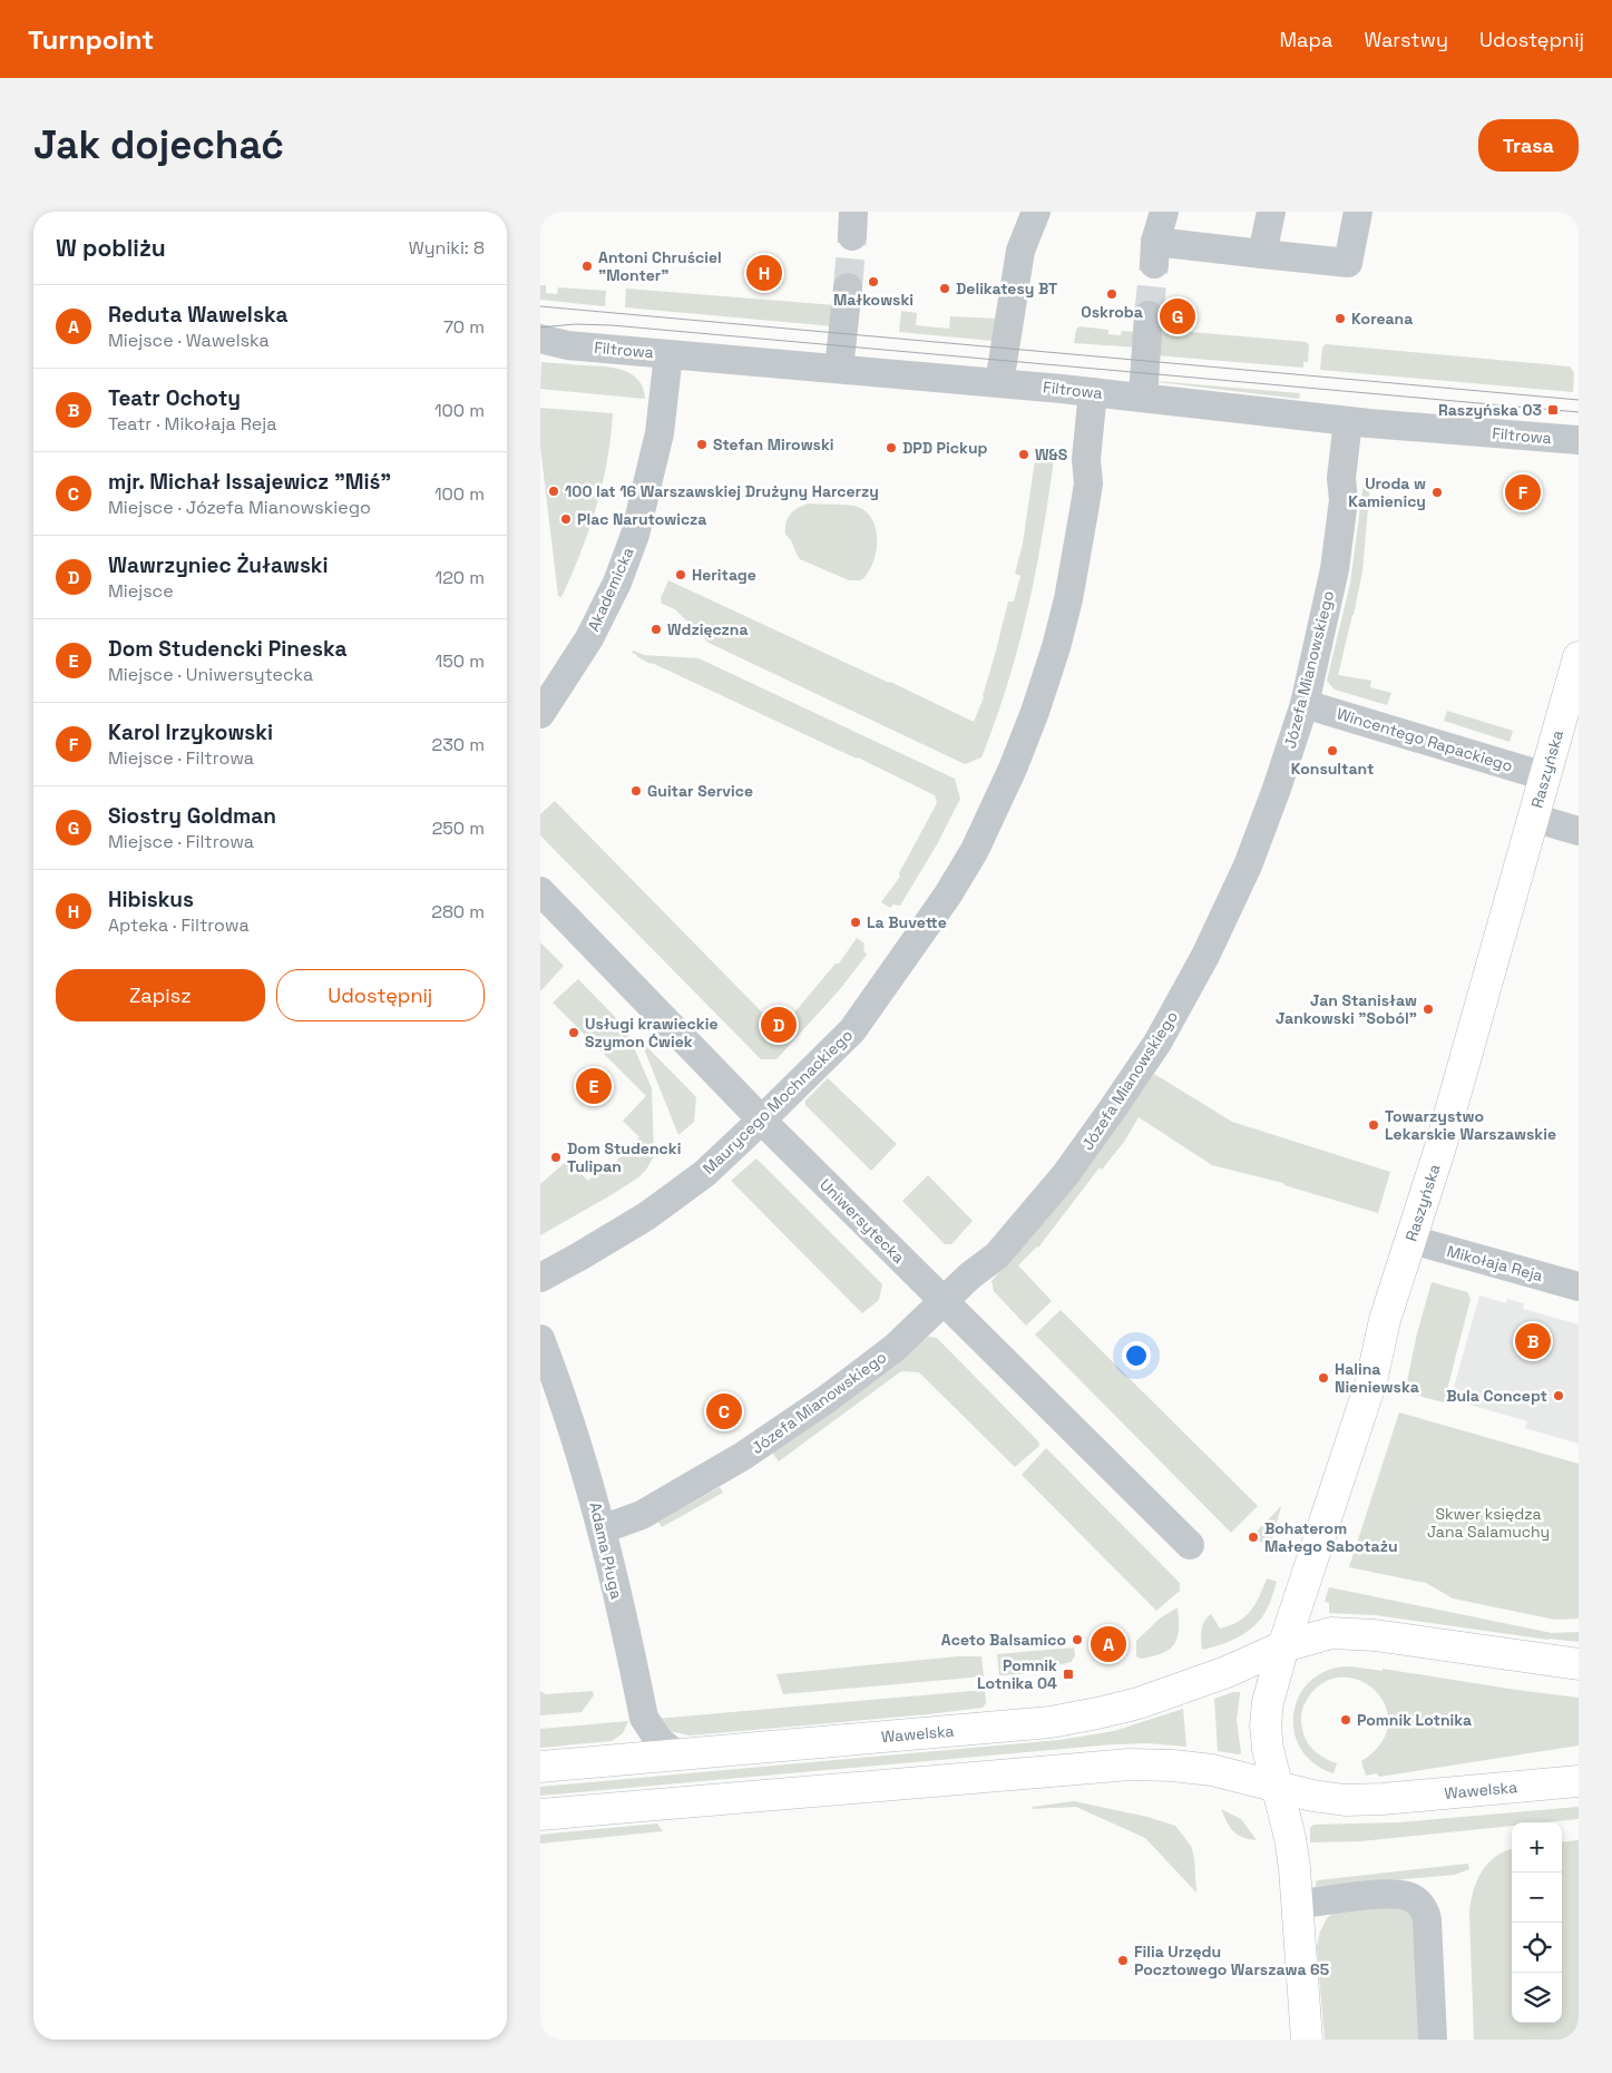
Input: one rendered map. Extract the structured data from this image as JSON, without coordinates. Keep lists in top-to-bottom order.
{
  "streets": {
    "main road": ["Raszyńska", "Wawelska"],
    "street": [
      "Filtrowa",
      "Akademicka",
      "Józefa Mianowskiego",
      "Wincentego Rapackiego",
      "Maurycego Mochnackiego",
      "Uniwersytecka",
      "Mikołaja Reja",
      "Adama Pługa"
    ]
  },
  "crossings": [
    ["Filtrowa", "Akademicka"],
    ["Filtrowa", "Józefa Mianowskiego"],
    ["Filtrowa", "Maurycego Mochnackiego"],
    ["Józefa Mianowskiego", "Wincentego Rapackiego"],
    ["Józefa Mianowskiego", "Uniwersytecka"],
    ["Józefa Mianowskiego", "Adama Pługa"],
    ["Wincentego Rapackiego", "Raszyńska"],
    ["Raszyńska", "Mikołaja Reja"],
    ["Raszyńska", "Wawelska"],
    ["Maurycego Mochnackiego", "Uniwersytecka"],
    ["Adama Pługa", "Wawelska"]
  ],
  "parks": ["Skwer księdza Jana Salamuchy"],
  "places": {
    "other": [
      "Antoni Chruściel \"Monter\"",
      "Małkowski",
      "Delikatesy BT",
      "Oskroba",
      "Koreana",
      "Stefan Mirowski",
      "DPD Pickup",
      "W&S",
      "100 lat 16 Warszawskiej Drużyny Harcerzy",
      "Uroda w Kamienicy",
      "Plac Narutowicza",
      "Heritage",
      "Wdzięczna",
      "Konsultant",
      "Guitar Service",
      "La Buvette",
      "Jan Stanisław Jankowski \"Soból\"",
      "Usługi krawieckie Szymon Ćwiek",
      "Towarzystwo Lekarskie Warszawskie",
      "Dom Studencki Tulipan",
      "Halina Nieniewska",
      "Bula Concept",
      "Bohaterom Małego Sabotażu",
      "Aceto Balsamico",
      "Pomnik Lotnika",
      "Filia Urzędu Pocztowego Warszawa 65"
    ],
    "transit": ["Raszyńska 03", "Pomnik Lotnika 04"]
  },
  "page": {
    "header": "Turnpoint",
    "nav": ["Mapa", "Warstwy", "Udostępnij"],
    "buttons": [
      "Trasa",
      ["Zapisz", "Udostępnij"]
    ],
    "title": "Jak dojechać",
    "heading": ["W pobliżu", "Wyniki: 8"],
    "pins": [
      "H",
      "G",
      "F",
      "D",
      "E",
      "B",
      "C",
      "A"
    ],
    "list": [
      {
        "mark": "A",
        "name": "Reduta Wawelska",
        "note": "Miejsce · Wawelska",
        "value": "70 m"
      },
      {
        "mark": "B",
        "name": "Teatr Ochoty",
        "note": "Teatr · Mikołaja Reja",
        "value": "100 m"
      },
      {
        "mark": "C",
        "name": "mjr. Michał Issajewicz \"Miś\"",
        "note": "Miejsce · Józefa Mianowskiego",
        "value": "100 m"
      },
      {
        "mark": "D",
        "name": "Wawrzyniec Żuławski",
        "note": "Miejsce",
        "value": "120 m"
      },
      {
        "mark": "E",
        "name": "Dom Studencki Pineska",
        "note": "Miejsce · Uniwersytecka",
        "value": "150 m"
      },
      {
        "mark": "F",
        "name": "Karol Irzykowski",
        "note": "Miejsce · Filtrowa",
        "value": "230 m"
      },
      {
        "mark": "G",
        "name": "Siostry Goldman",
        "note": "Miejsce · Filtrowa",
        "value": "250 m"
      },
      {
        "mark": "H",
        "name": "Hibiskus",
        "note": "Apteka · Filtrowa",
        "value": "280 m"
      }
    ],
    "map_buttons": ["+", "−"]
  }
}
